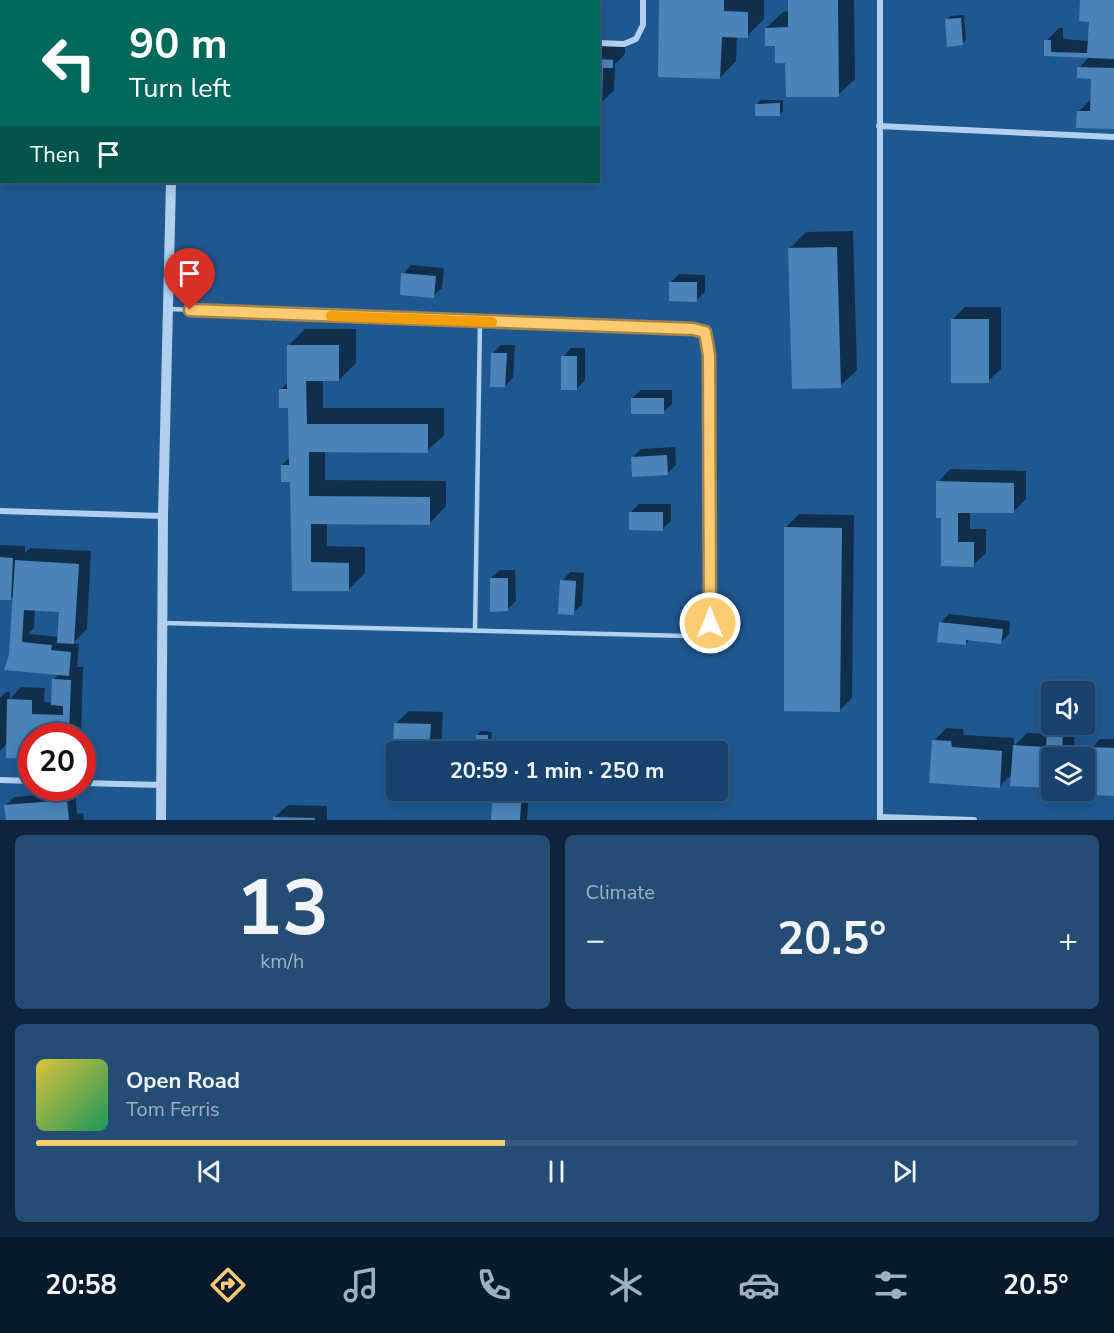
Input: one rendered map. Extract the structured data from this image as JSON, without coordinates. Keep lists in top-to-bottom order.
{
  "page": {
    "turn": ["90 m", "Turn left"],
    "then": "Then",
    "limit": "20",
    "trip": "20:59 · 1 min · 250 m",
    "tile": [
      ["13", "km/h"],
      "Climate"
    ],
    "heat": ["−", "20.5°", "+"],
    "song": ["Open Road", "Tom Ferris"],
    "tabs": ["20:58", "20.5°"]
  }
}
